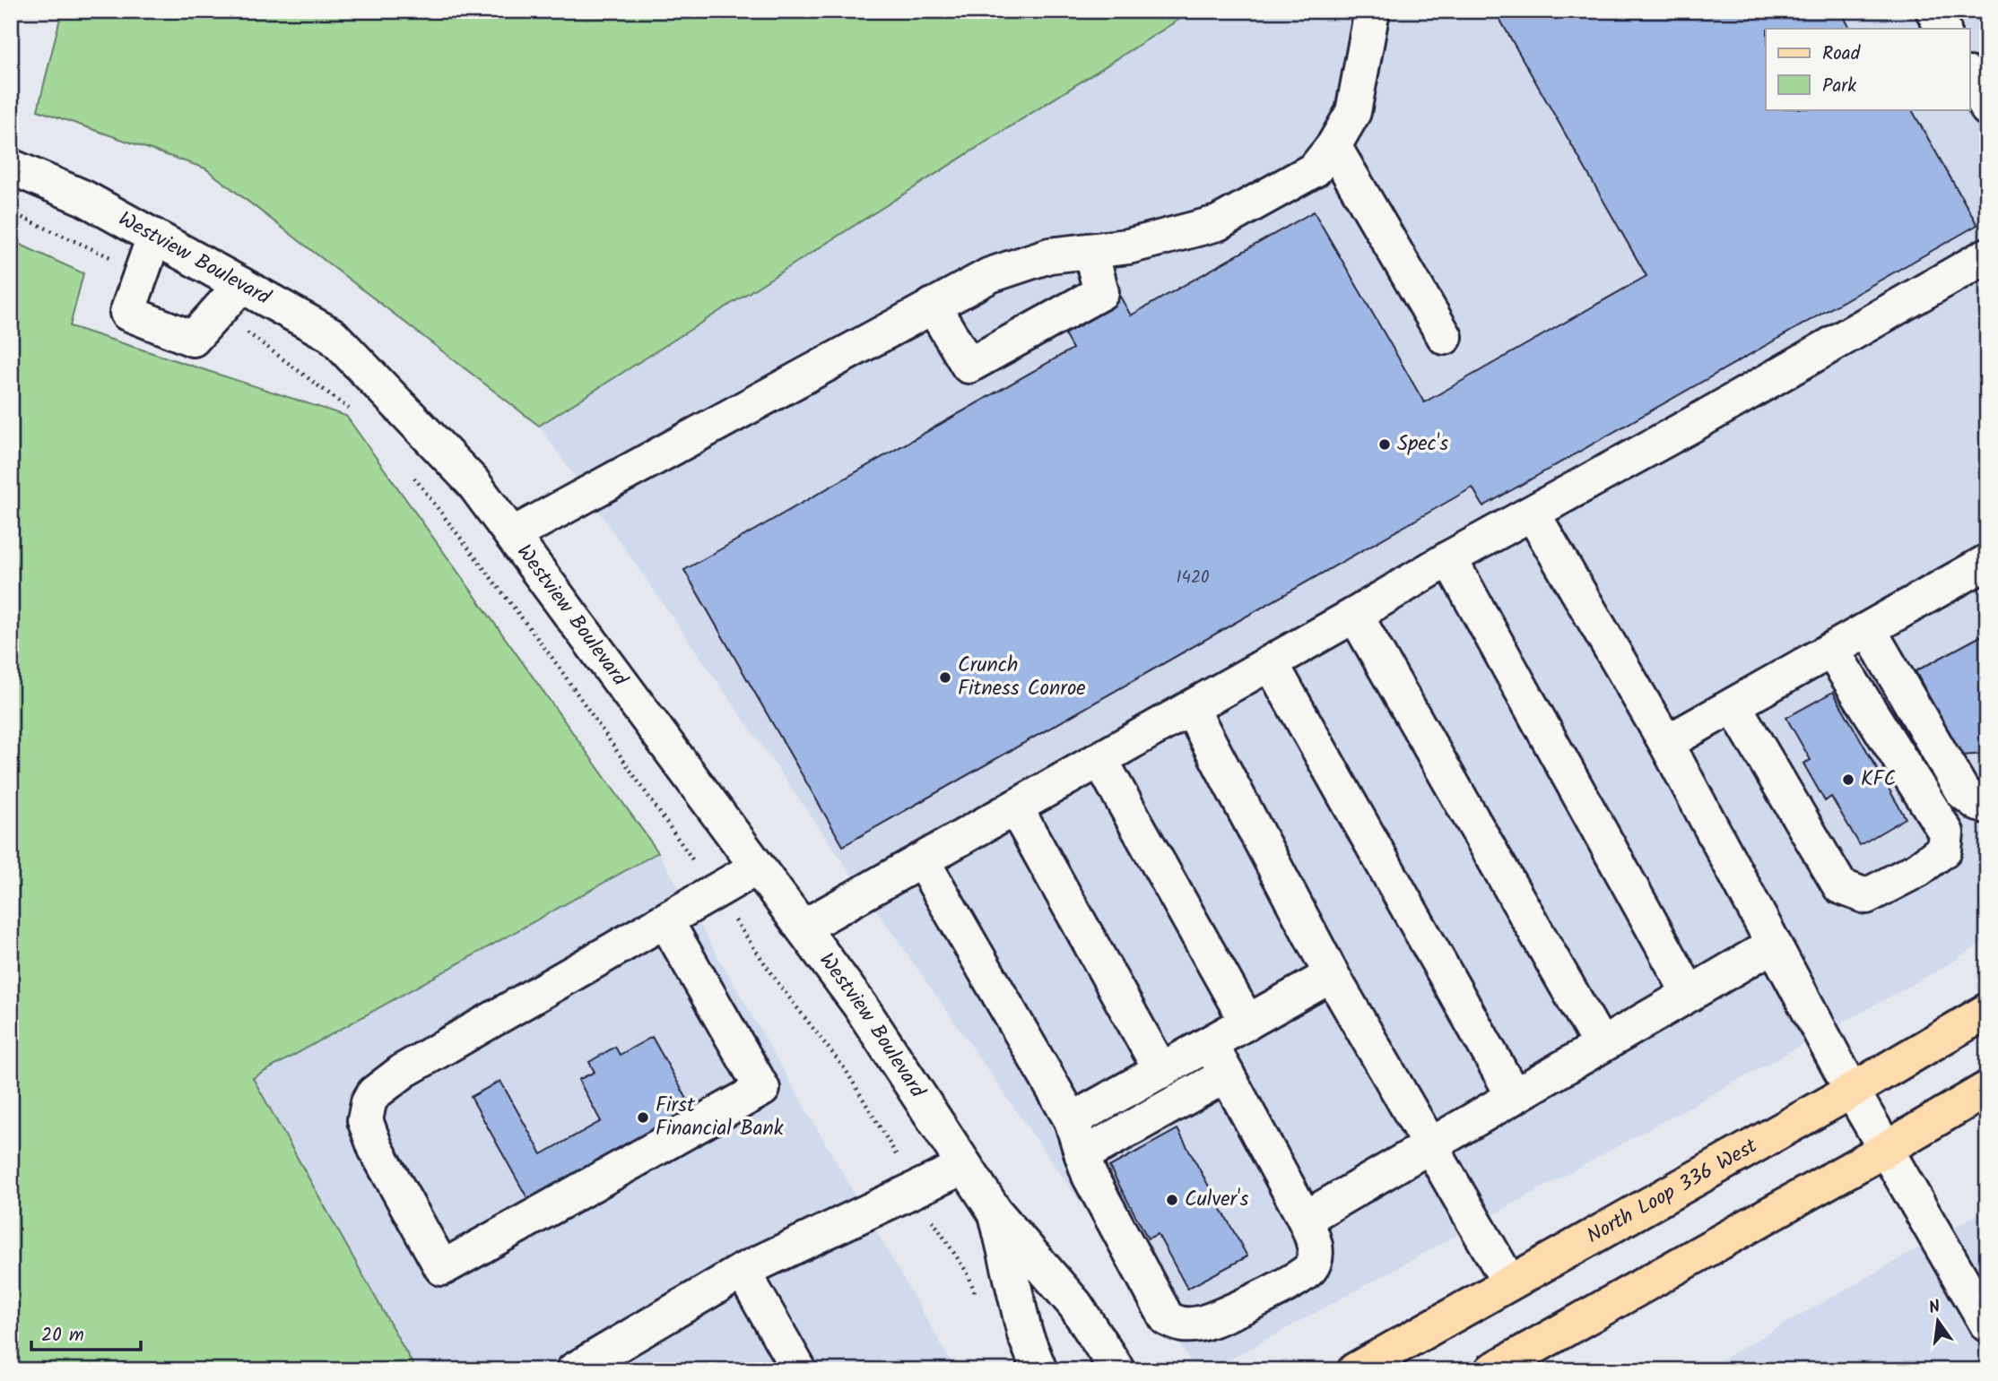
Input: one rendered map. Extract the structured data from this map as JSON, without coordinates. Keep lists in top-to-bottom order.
{
  "streets": {
    "main road": ["North Loop 336 West"],
    "street": ["Westview Boulevard"]
  },
  "places": [
    "Spec's",
    "Crunch Fitness Conroe",
    "KFC",
    "First Financial Bank",
    "Culver's"
  ],
  "house_numbers": ["1420"],
  "legend": ["Road", "Park"],
  "scale_bar": "20 m",
  "north": "top"
}
